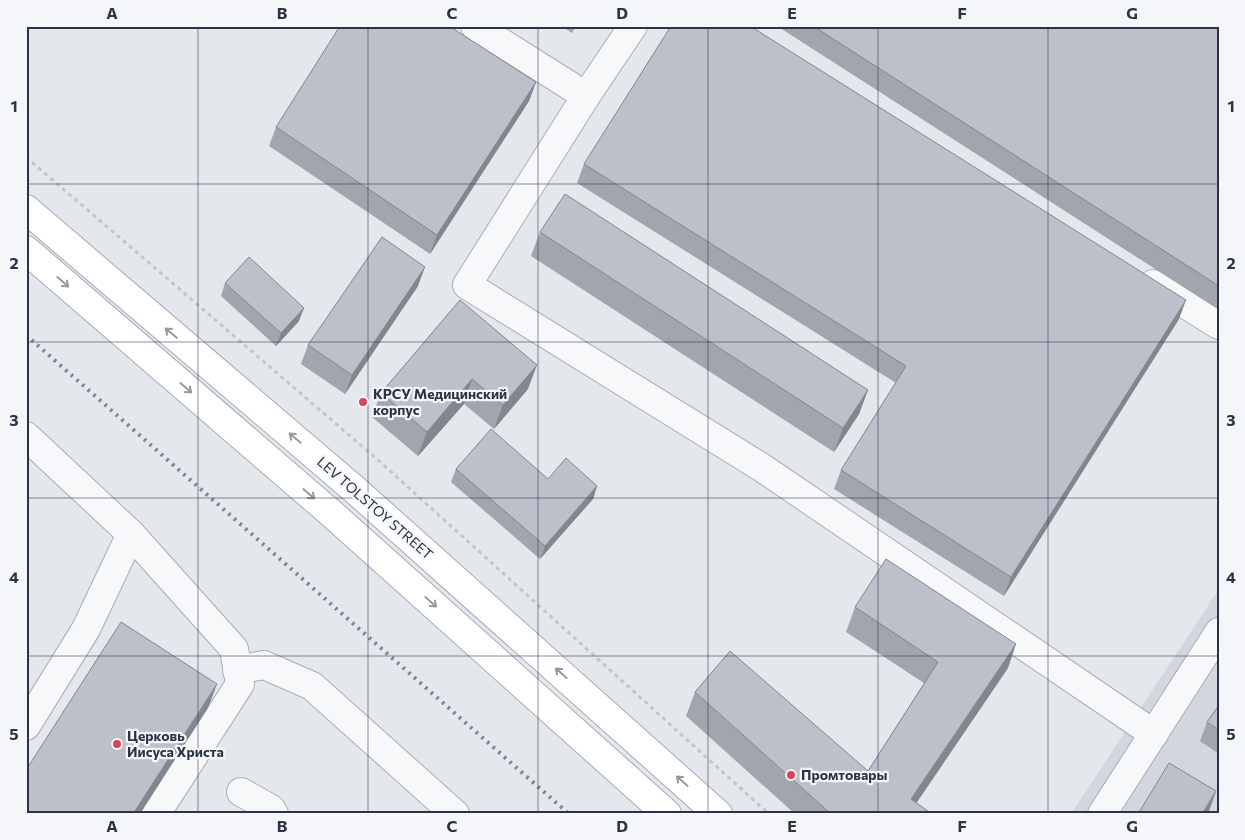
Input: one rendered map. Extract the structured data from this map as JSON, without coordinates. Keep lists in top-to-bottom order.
{
  "streets": {
    "main road": ["LEV TOLSTOY STREET"]
  },
  "places": ["КРСУ Медицинский корпус", "Церковь Иисуса Христа", "Промтовары"],
  "grid": {
    "columns": [
      "A",
      "B",
      "C",
      "D",
      "E",
      "F",
      "G"
    ],
    "rows": [
      "1",
      "2",
      "3",
      "4",
      "5"
    ]
  }
}
